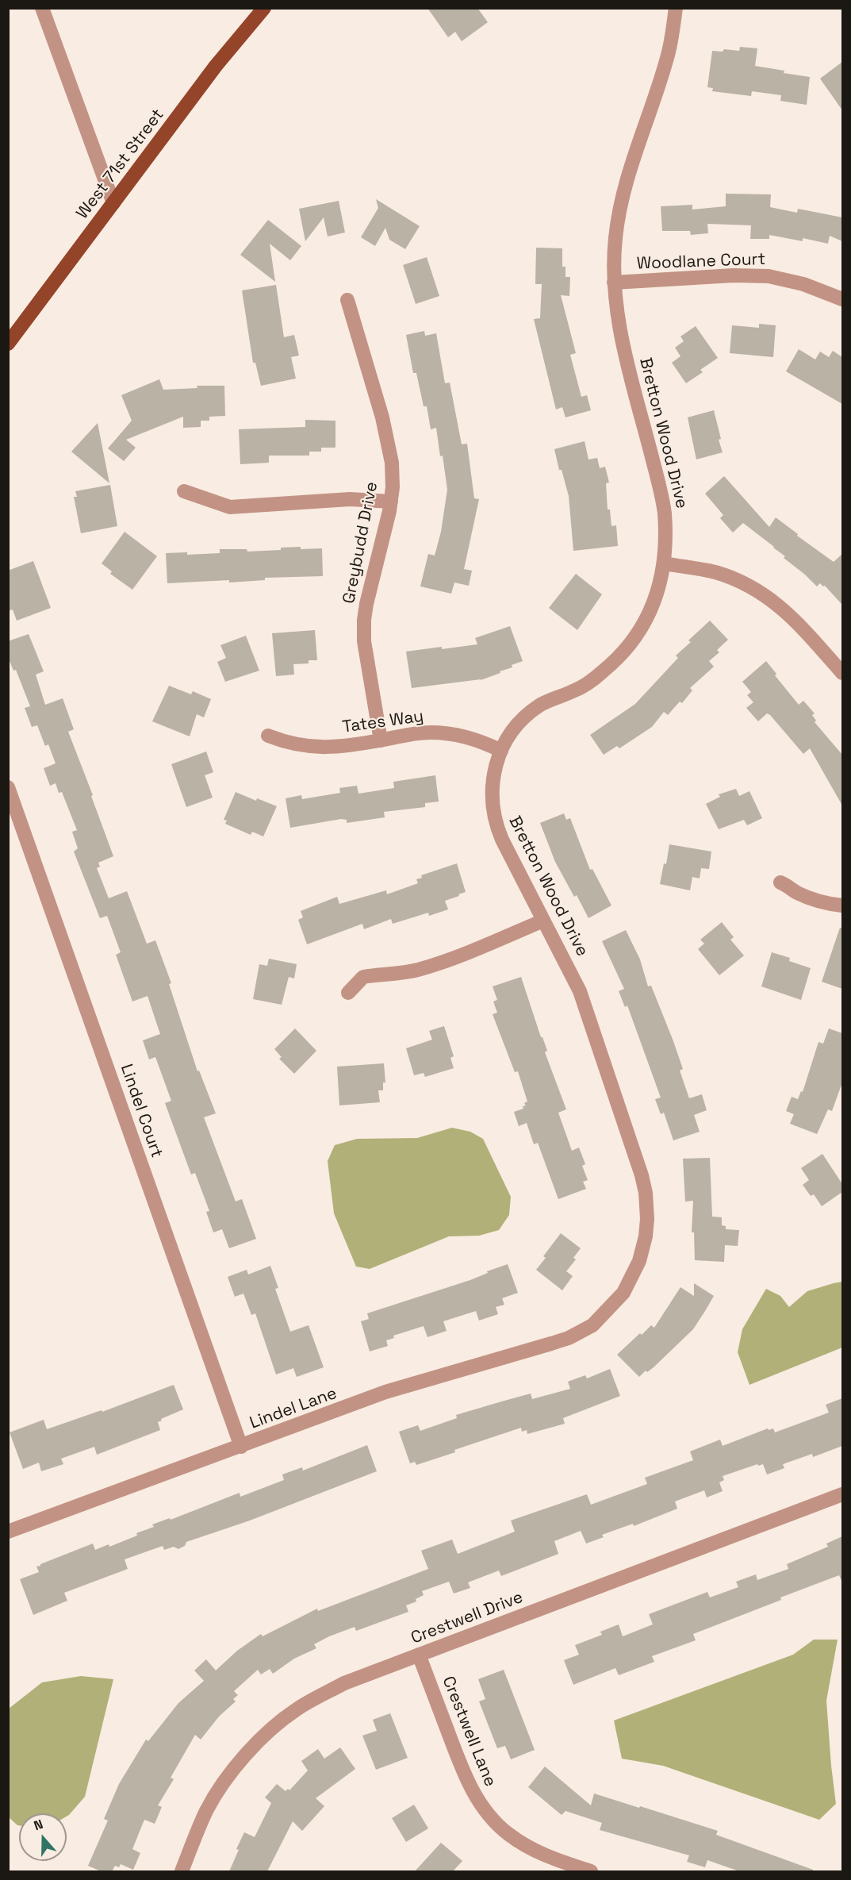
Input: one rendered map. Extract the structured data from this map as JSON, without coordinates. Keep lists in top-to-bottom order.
{
  "streets": {
    "main road": ["West 71st Street"],
    "street": [
      "Woodlane Court",
      "Bretton Wood Drive",
      "Greybudd Drive",
      "Tates Way",
      "Lindel Court",
      "Lindel Lane",
      "Crestwell Drive",
      "Crestwell Lane"
    ]
  },
  "crossings": [
    ["Woodlane Court", "Bretton Wood Drive"],
    ["Bretton Wood Drive", "Tates Way"],
    ["Bretton Wood Drive", "Lindel Lane"],
    ["Greybudd Drive", "Tates Way"],
    ["Lindel Court", "Lindel Lane"],
    ["Crestwell Drive", "Crestwell Lane"]
  ],
  "north": "top"
}
